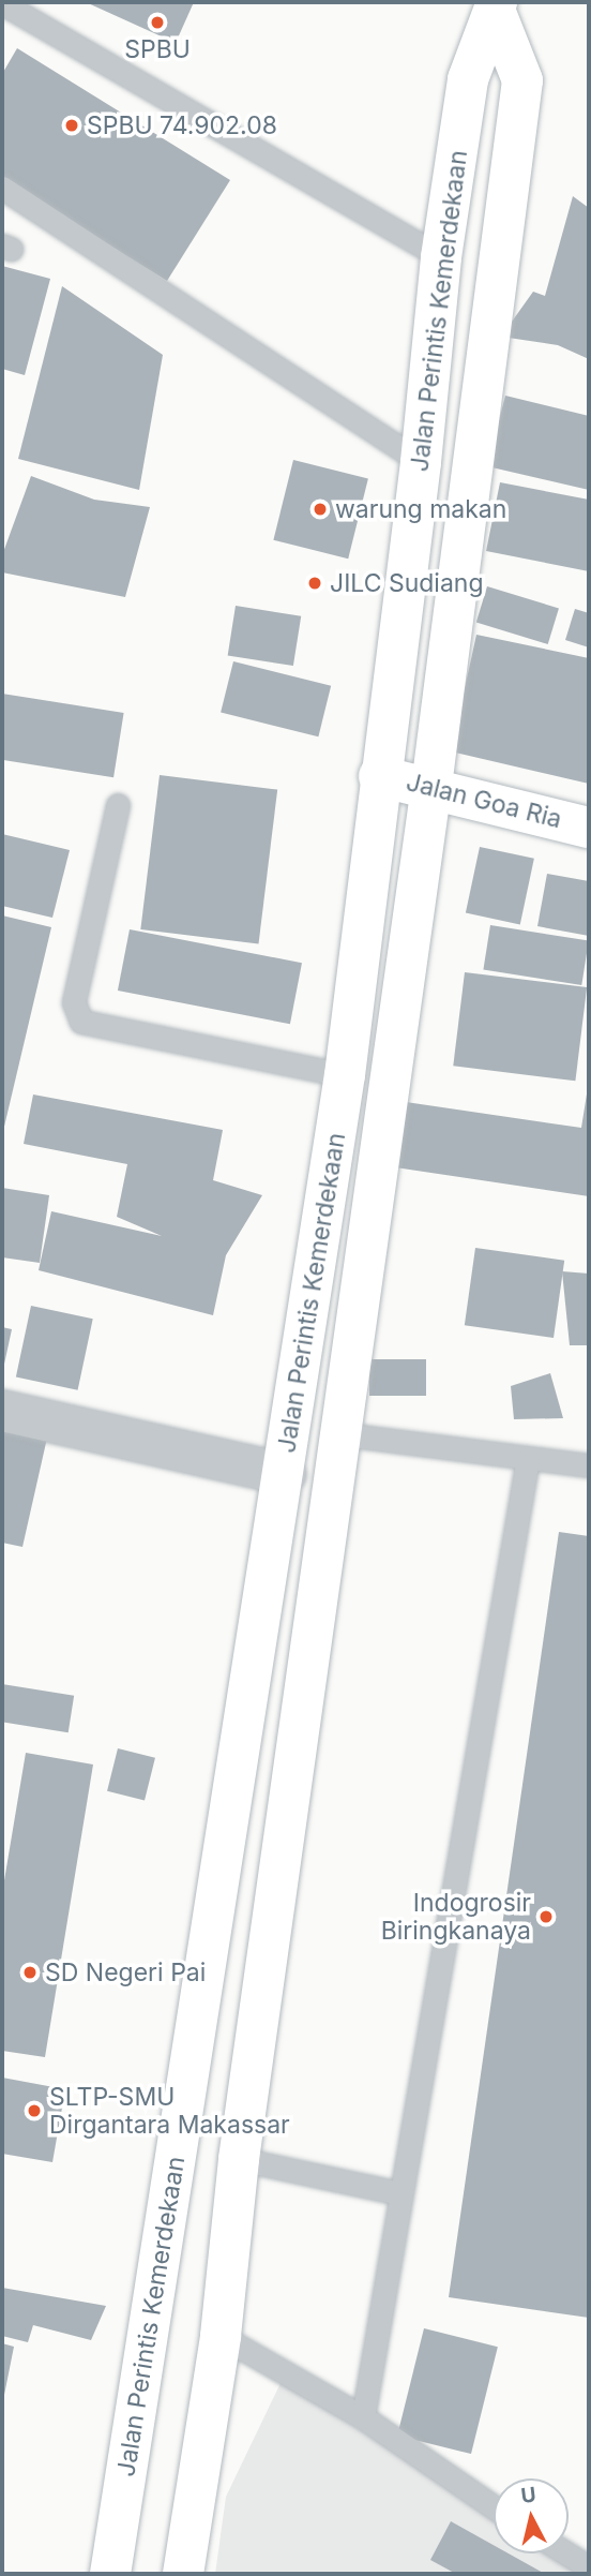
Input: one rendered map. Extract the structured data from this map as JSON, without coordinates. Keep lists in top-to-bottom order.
{
  "streets": {
    "main road": ["Jalan Perintis Kemerdekaan", "Jalan Goa Ria"]
  },
  "crossings": [
    ["Jalan Perintis Kemerdekaan", "Jalan Goa Ria"]
  ],
  "places": [
    "SPBU",
    "SPBU 74.902.08",
    "warung makan",
    "JILC Sudiang",
    "Indogrosir Biringkanaya",
    "SD Negeri Pai",
    "SLTP-SMU Dirgantara Makassar"
  ],
  "north": "top"
}
